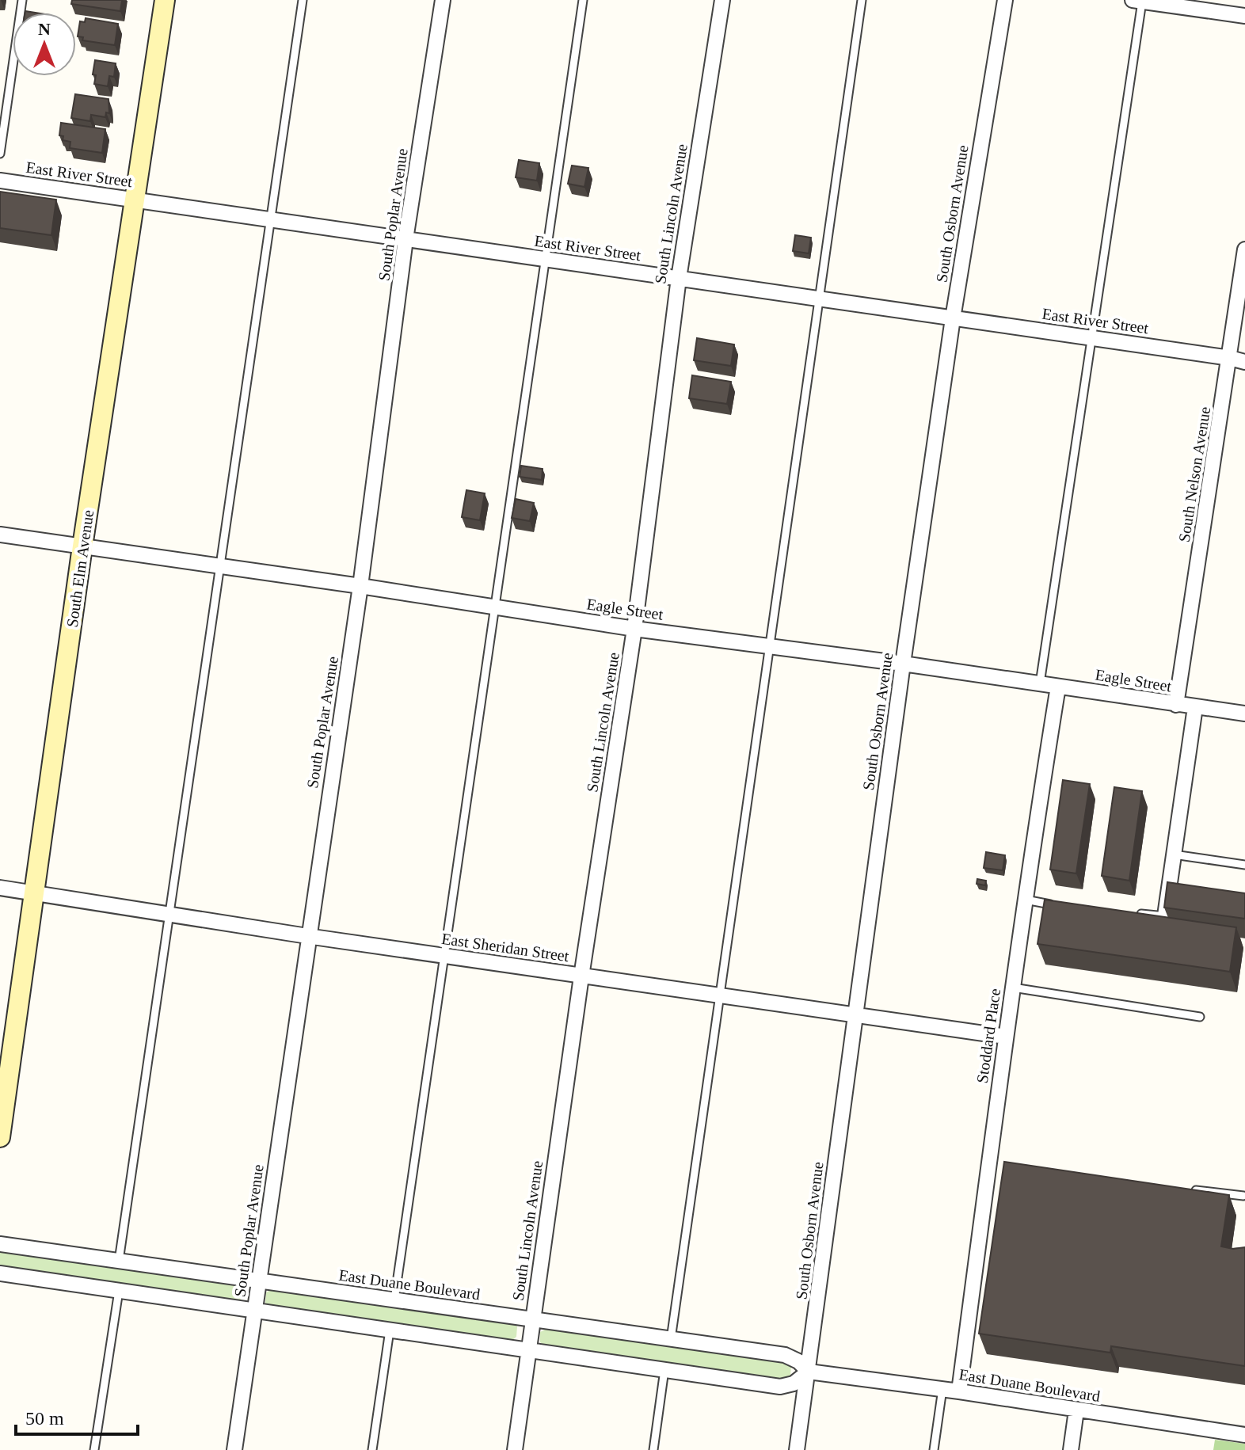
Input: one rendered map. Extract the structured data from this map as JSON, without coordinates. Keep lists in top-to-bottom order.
{
  "streets": {
    "street": [
      "East River Street",
      "South Lincoln Avenue",
      "South Osborn Avenue",
      "South Poplar Avenue",
      "South Nelson Avenue",
      "South Elm Avenue",
      "Eagle Street",
      "East Sheridan Street",
      "Stoddard Place",
      "East Duane Boulevard"
    ]
  },
  "crossings": [
    ["East River Street", "South Lincoln Avenue"],
    ["East River Street", "South Osborn Avenue"],
    ["East River Street", "South Poplar Avenue"],
    ["East River Street", "South Nelson Avenue"],
    ["East River Street", "South Elm Avenue"],
    ["South Lincoln Avenue", "Eagle Street"],
    ["South Lincoln Avenue", "East Sheridan Street"],
    ["South Lincoln Avenue", "East Duane Boulevard"],
    ["South Osborn Avenue", "Eagle Street"],
    ["South Osborn Avenue", "East Sheridan Street"],
    ["South Osborn Avenue", "East Duane Boulevard"],
    ["South Poplar Avenue", "Eagle Street"],
    ["South Poplar Avenue", "East Sheridan Street"],
    ["South Poplar Avenue", "East Duane Boulevard"],
    ["South Nelson Avenue", "Eagle Street"],
    ["South Elm Avenue", "Eagle Street"],
    ["South Elm Avenue", "East Sheridan Street"],
    ["Eagle Street", "Stoddard Place"],
    ["East Sheridan Street", "Stoddard Place"],
    ["Stoddard Place", "East Duane Boulevard"]
  ],
  "scale_bar": "50 m",
  "north": "top"
}
